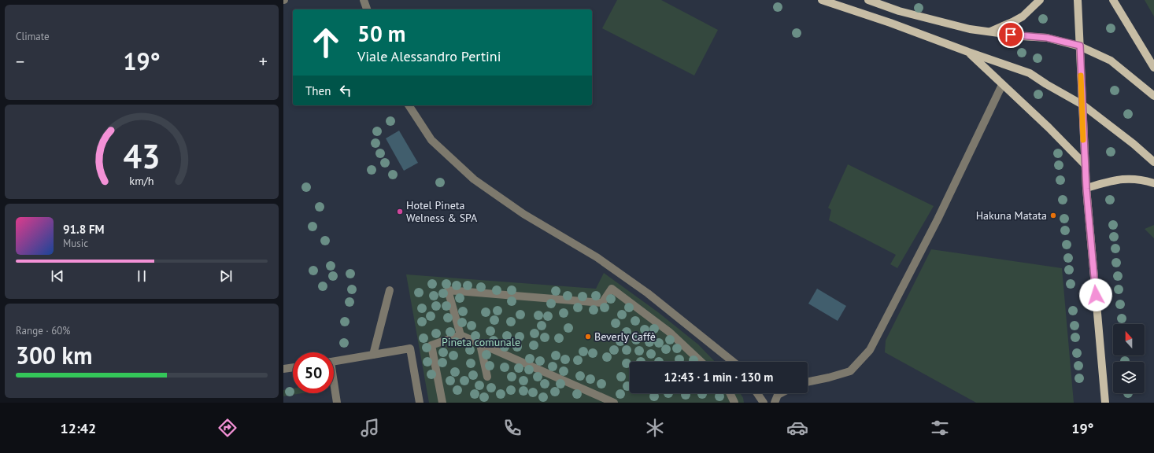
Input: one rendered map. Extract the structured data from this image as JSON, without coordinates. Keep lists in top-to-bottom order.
{
  "parks": ["Pineta comunale"],
  "places": ["Hotel Pineta Welness & SPA", "Hakuna Matata", "Beverly Caffè"],
  "north": "top",
  "page": {
    "tile": [
      "Climate",
      ["Range · 60%", "300 km"]
    ],
    "turn": ["50 m", "Viale Alessandro Pertini"],
    "heat": ["−", "19°", "+"],
    "then": "Then",
    "song": ["91.8 FM", "Music"],
    "limit": "50",
    "trip": "12:43 · 1 min · 130 m",
    "tabs": ["12:42", "19°"],
    "gauge": ["43", "km/h"]
  }
}
